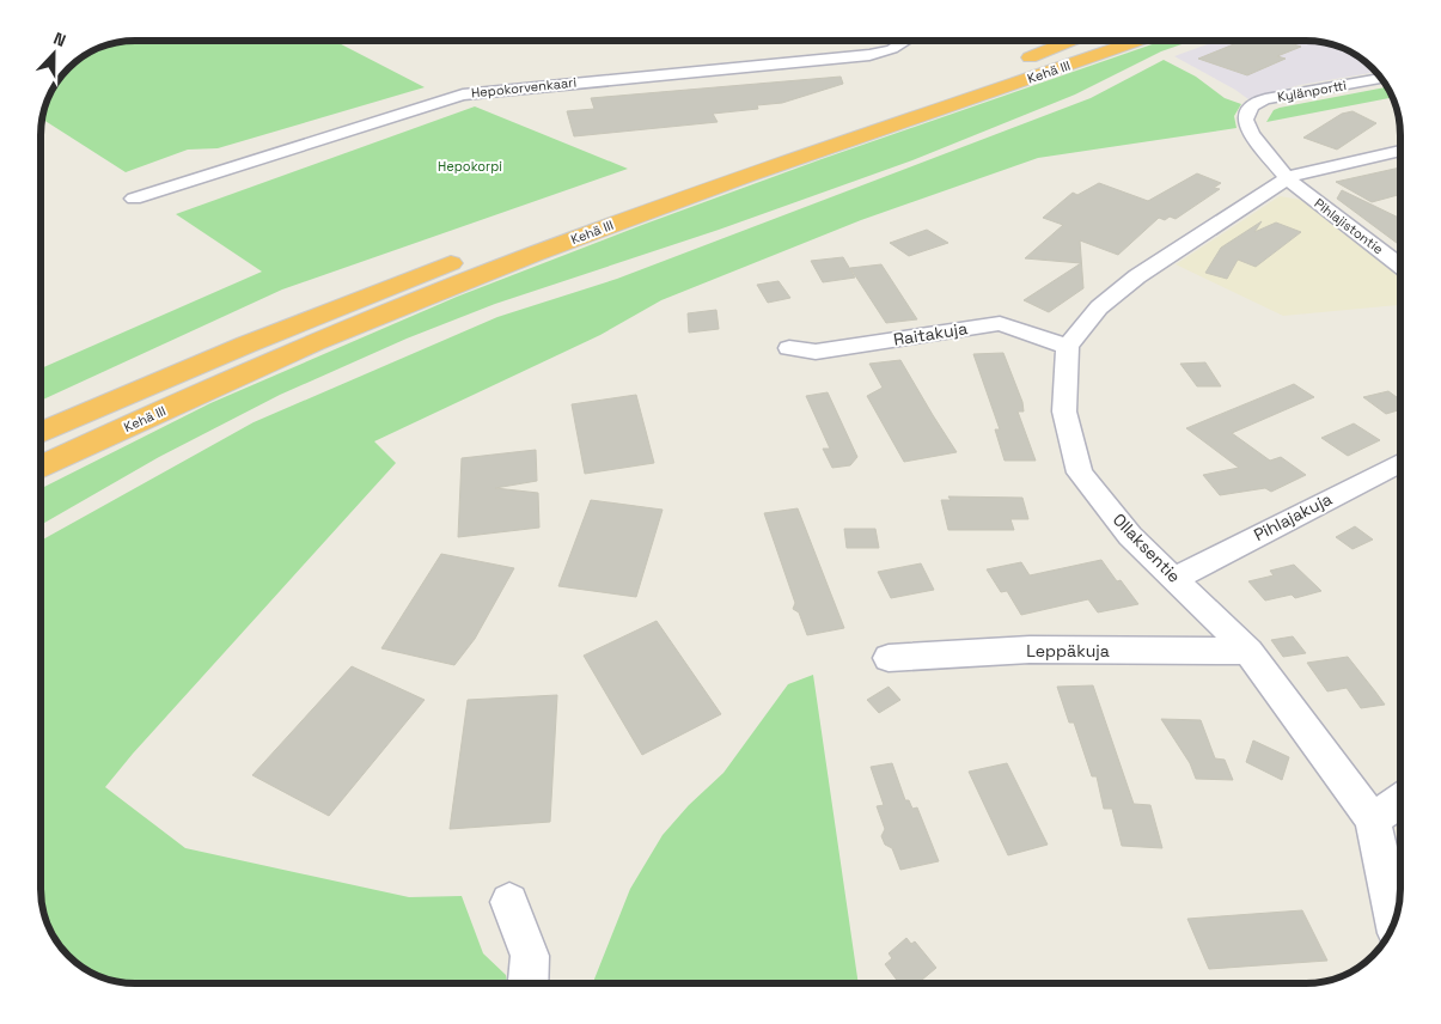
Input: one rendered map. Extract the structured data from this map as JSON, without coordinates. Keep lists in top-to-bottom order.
{
  "streets": {
    "highway": ["Kehä III"],
    "street": [
      "Hepokorvenkaari",
      "Kylänportti",
      "Pihlajistontie",
      "Raitakuja",
      "Pihlajakuja",
      "Ollaksentie",
      "Leppäkuja"
    ]
  },
  "crossings": [
    ["Kylänportti", "Pihlajistontie"],
    ["Raitakuja", "Ollaksentie"],
    ["Pihlajakuja", "Ollaksentie"],
    ["Ollaksentie", "Leppäkuja"]
  ],
  "parks": ["Hepokorpi"],
  "north": "top"
}
